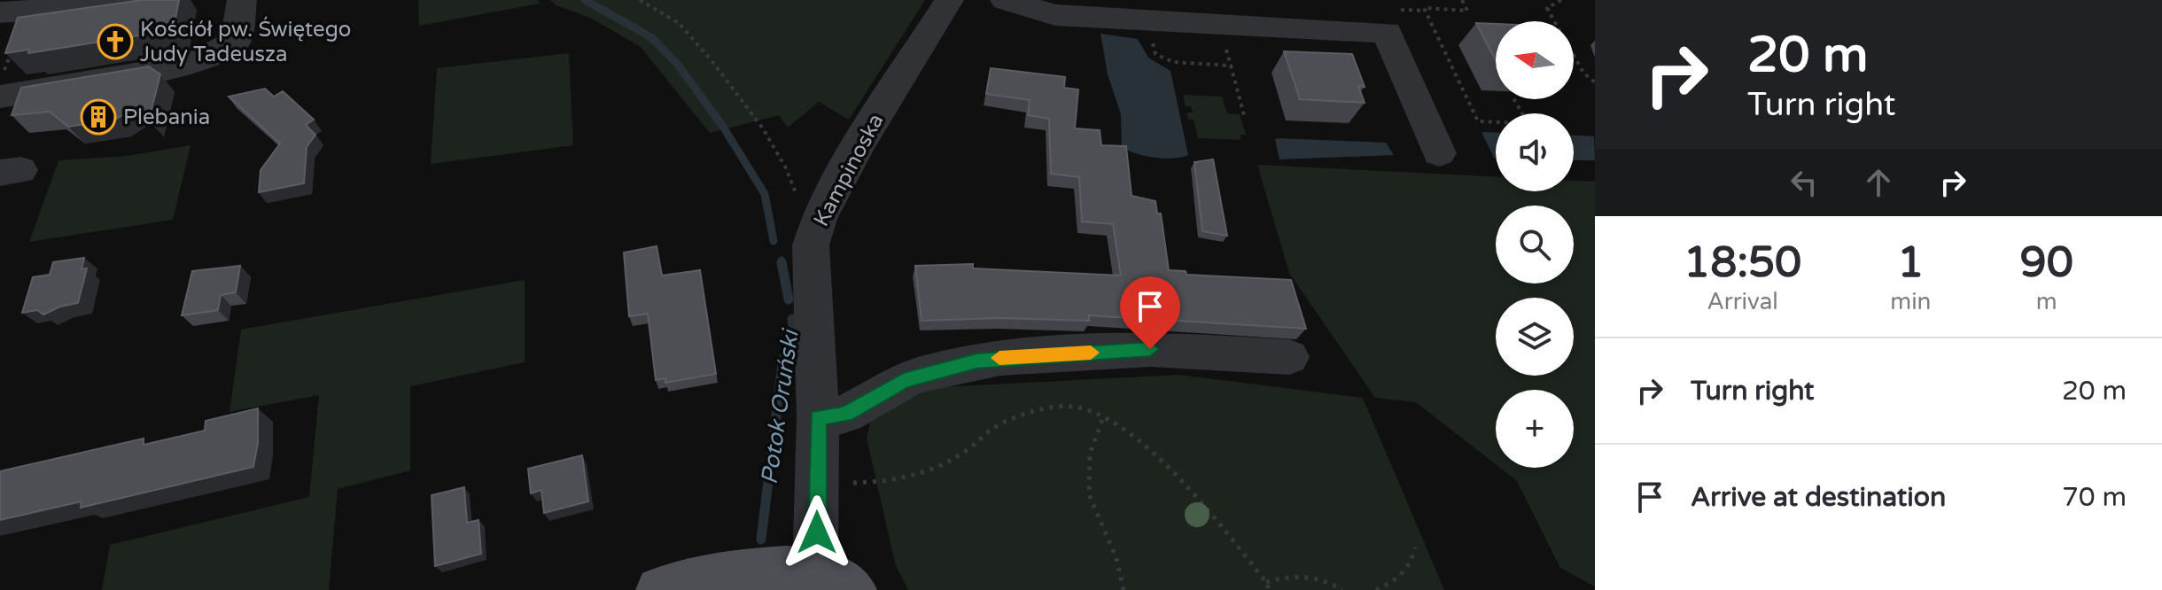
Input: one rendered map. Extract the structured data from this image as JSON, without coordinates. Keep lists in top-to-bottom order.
{
  "streets": {
    "street": ["Kampinoska"]
  },
  "water": ["Potok Oruński"],
  "places": {
    "church": ["Kościół pw. Świętego Judy Tadeusza"],
    "building": ["Plebania"]
  },
  "north": "left",
  "page": {
    "turn": ["20 m", "Turn right"],
    "map_buttons": "+",
    "eta": [
      "18:50",
      "Arrival",
      "1",
      "min",
      "90",
      "m"
    ],
    "list": [
      {
        "name": "Turn right",
        "value": "20 m"
      },
      {
        "name": "Arrive at destination",
        "value": "70 m"
      }
    ]
  }
}
